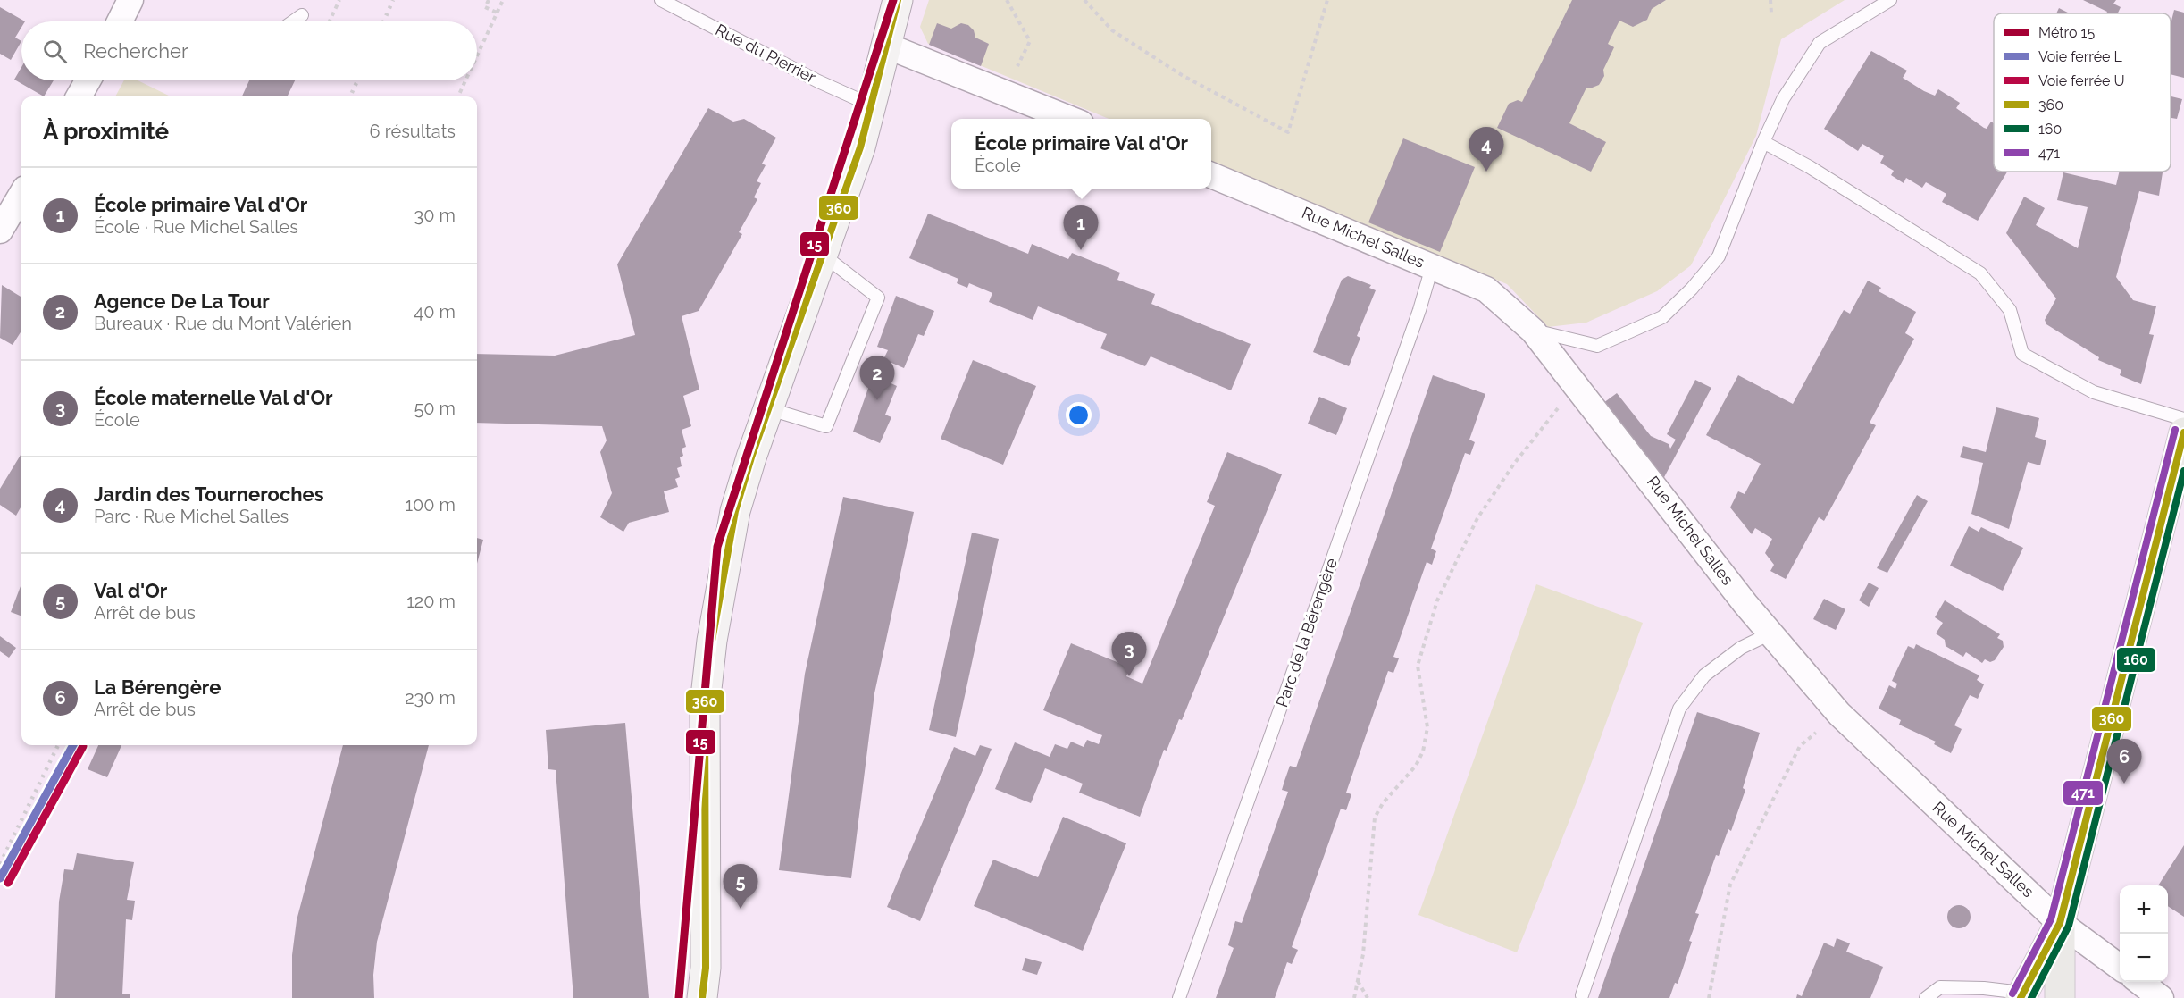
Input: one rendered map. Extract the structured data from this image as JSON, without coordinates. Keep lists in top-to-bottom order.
{
  "streets": {
    "street": ["Rue Michel Salles"],
    "lane": ["Rue du Pierrier", "Parc de la Bérengère"]
  },
  "crossings": [
    ["Rue Michel Salles", "Parc de la Bérengère"]
  ],
  "lines": [
    "metro line 15",
    "transit line 360",
    "transit line 471",
    "transit line 160",
    "rail line L",
    "rail line U"
  ],
  "legend": [
    "Métro 15",
    "Voie ferrée L",
    "Voie ferrée U",
    "360",
    "160",
    "471"
  ],
  "page": {
    "search": "Rechercher",
    "heading": ["À proximité", "6 résultats"],
    "popup": ["École primaire Val d'Or", "École"],
    "pins": [
      "4",
      "1",
      "2",
      "3",
      "6",
      "5"
    ],
    "list": [
      {
        "mark": "1",
        "name": "École primaire Val d'Or",
        "note": "École · Rue Michel Salles",
        "value": "30 m"
      },
      {
        "mark": "2",
        "name": "Agence De La Tour",
        "note": "Bureaux · Rue du Mont Valérien",
        "value": "40 m"
      },
      {
        "mark": "3",
        "name": "École maternelle Val d'Or",
        "note": "École",
        "value": "50 m"
      },
      {
        "mark": "4",
        "name": "Jardin des Tourneroches",
        "note": "Parc · Rue Michel Salles",
        "value": "100 m"
      },
      {
        "mark": "5",
        "name": "Val d'Or",
        "note": "Arrêt de bus",
        "value": "120 m"
      },
      {
        "mark": "6",
        "name": "La Bérengère",
        "note": "Arrêt de bus",
        "value": "230 m"
      }
    ],
    "map_buttons": ["+", "−"]
  }
}
